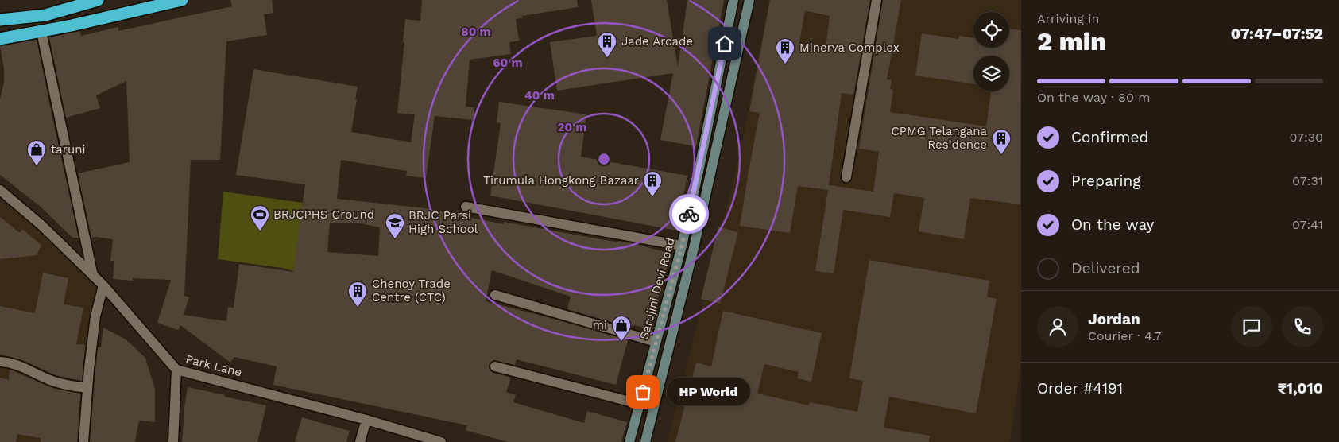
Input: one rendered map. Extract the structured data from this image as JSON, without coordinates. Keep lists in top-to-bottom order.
{
  "streets": {
    "main road": ["Sarojini Devi Road"],
    "street": ["Park Lane"]
  },
  "places": {
    "building": [
      "Jade Arcade",
      "Minerva Complex",
      "CPMG Telangana Residence",
      "Tirumula Hongkong Bazaar",
      "Chenoy Trade Centre (CTC)"
    ],
    "shop": ["taruni", "mi"],
    "sports": ["BRJCPHS Ground"],
    "school or university": ["BRJC Parsi High School"],
    "other": ["HP World"]
  },
  "page": {
    "heading": ["2 min", "Arriving in", "07:47–07:52"],
    "panel": [
      "Jordan",
      "Courier · 4.7",
      "Order #4191",
      "₹1,010"
    ],
    "bar": "On the way · 80 m",
    "list": [
      ["Confirmed", "07:30"],
      ["Preparing", "07:31"],
      ["On the way", "07:41"],
      "Delivered"
    ],
    "bubble": "HP World"
  },
  "rings": [
    "80 m",
    "60 m",
    "40 m",
    "20 m"
  ]
}
